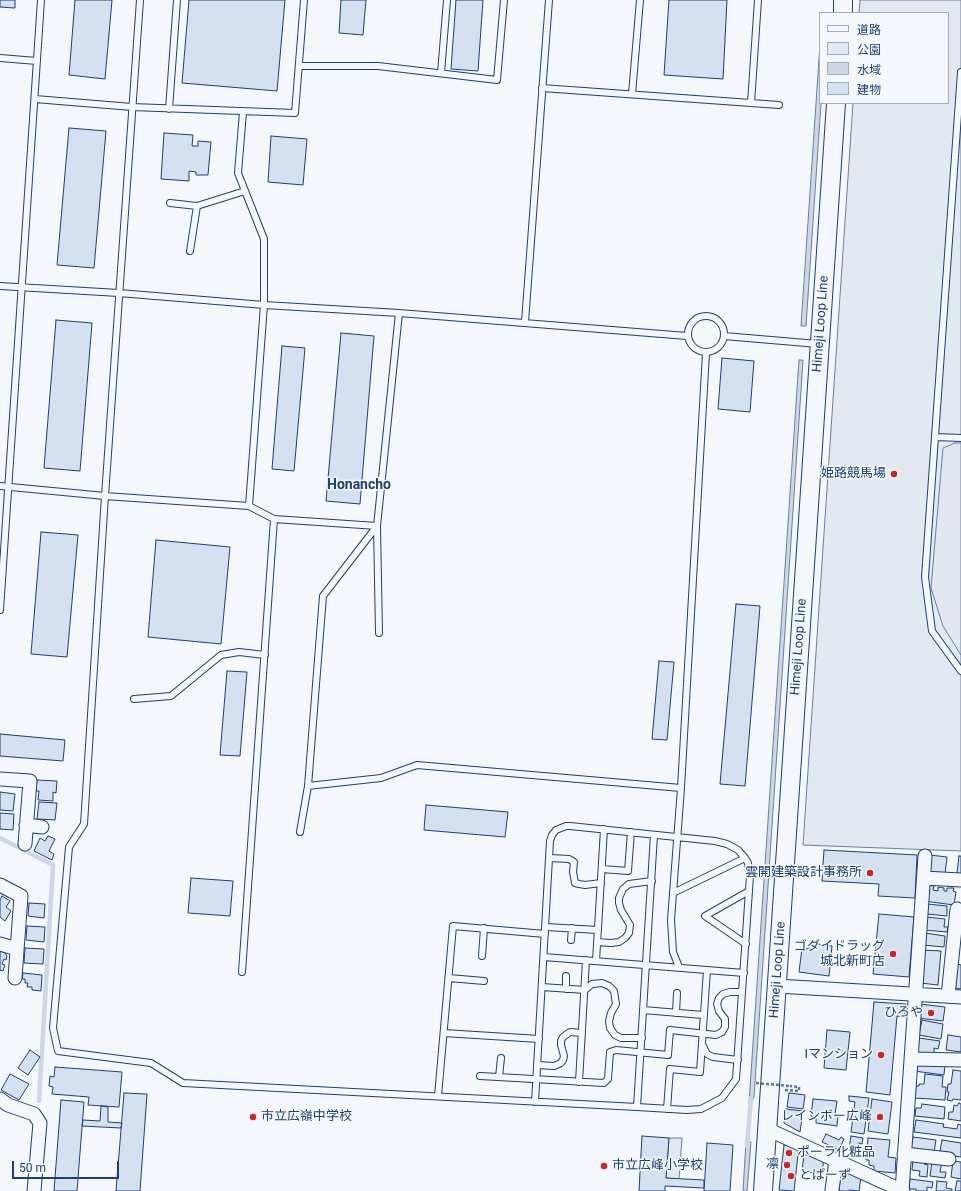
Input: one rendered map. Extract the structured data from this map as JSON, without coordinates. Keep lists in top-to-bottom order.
{
  "streets": {
    "main road": ["Himeji Loop Line"]
  },
  "districts": ["Honancho"],
  "places": [
    "姫路競馬場",
    "雲開建築設計事務所",
    "ゴダイドラッグ 城北新町店",
    "ひろや",
    "Iマンション",
    "市立広嶺中学校",
    "レインボー広峰",
    "ポーラ化粧品",
    "凛",
    "市立広峰小学校",
    "とぱーず"
  ],
  "legend": [
    "道路",
    "公園",
    "水域",
    "建物"
  ],
  "scale_bar": "50 m"
}
